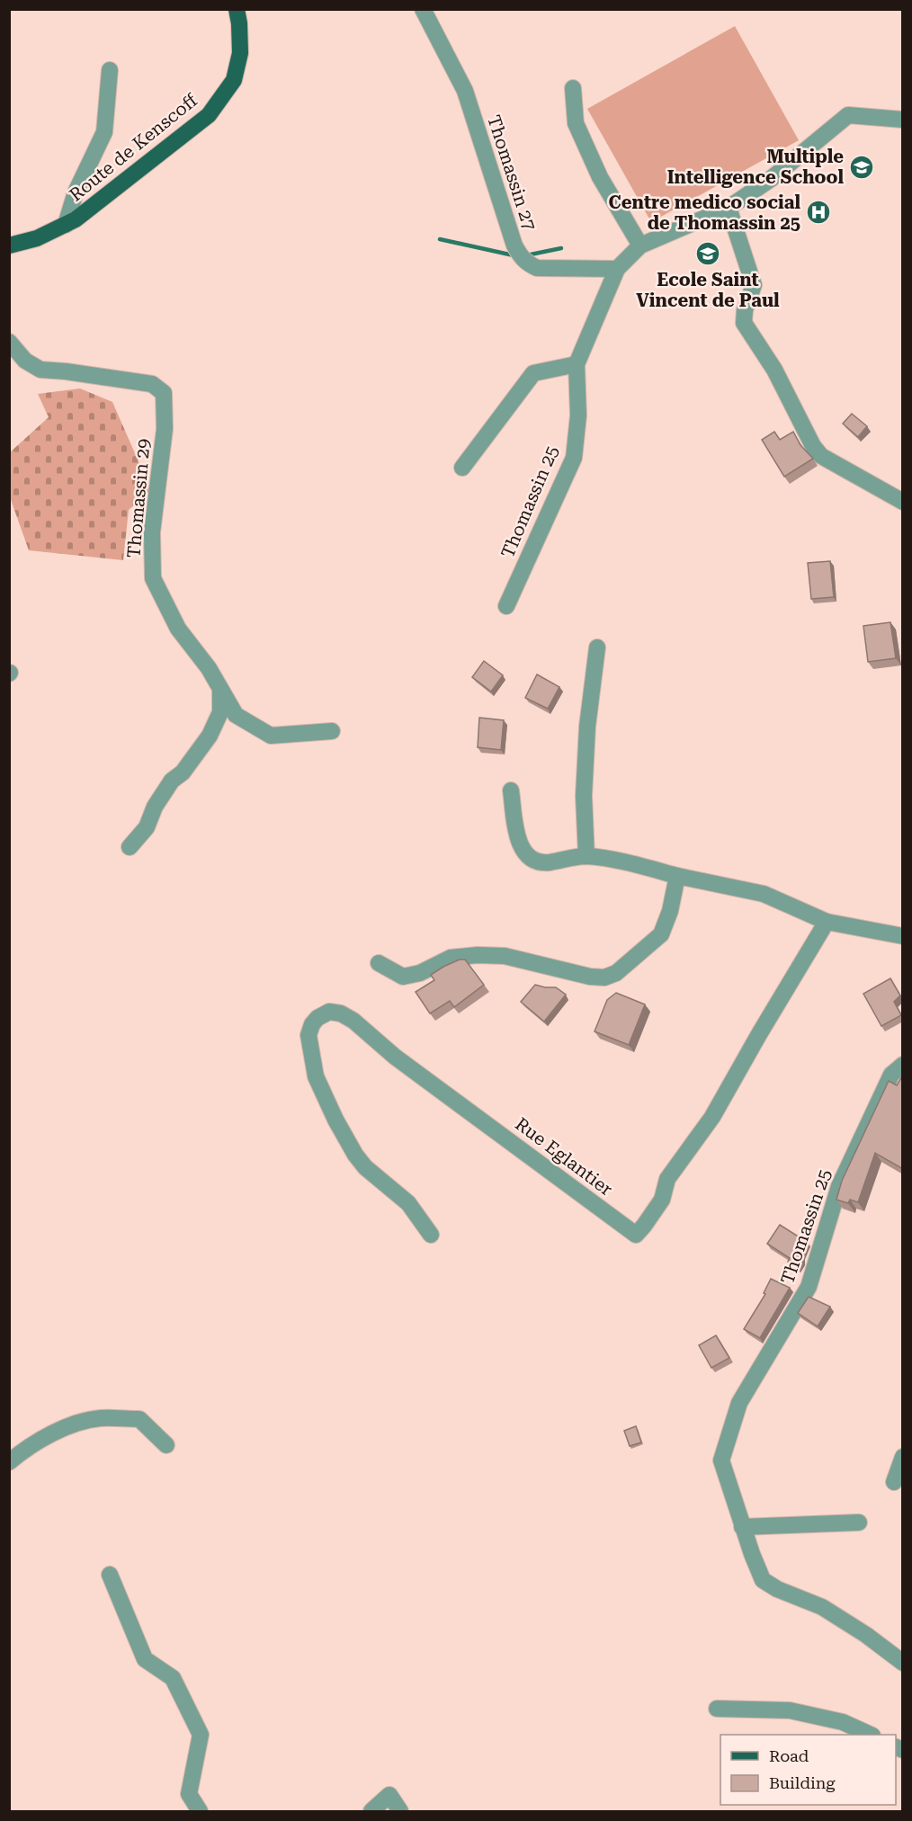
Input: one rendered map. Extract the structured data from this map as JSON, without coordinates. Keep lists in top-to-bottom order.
{
  "streets": {
    "main road": ["Route de Kenscoff"],
    "street": [
      "Thomassin 27",
      "Thomassin 29",
      "Thomassin 25",
      "Rue Eglantier"
    ]
  },
  "crossings": [
    ["Thomassin 27", "Thomassin 25"]
  ],
  "places": {
    "school or university": ["Multiple Intelligence School", "Ecole Saint Vincent de Paul"],
    "hospital": ["Centre medico social de Thomassin 25"]
  },
  "legend": ["Road", "Building"]
}
